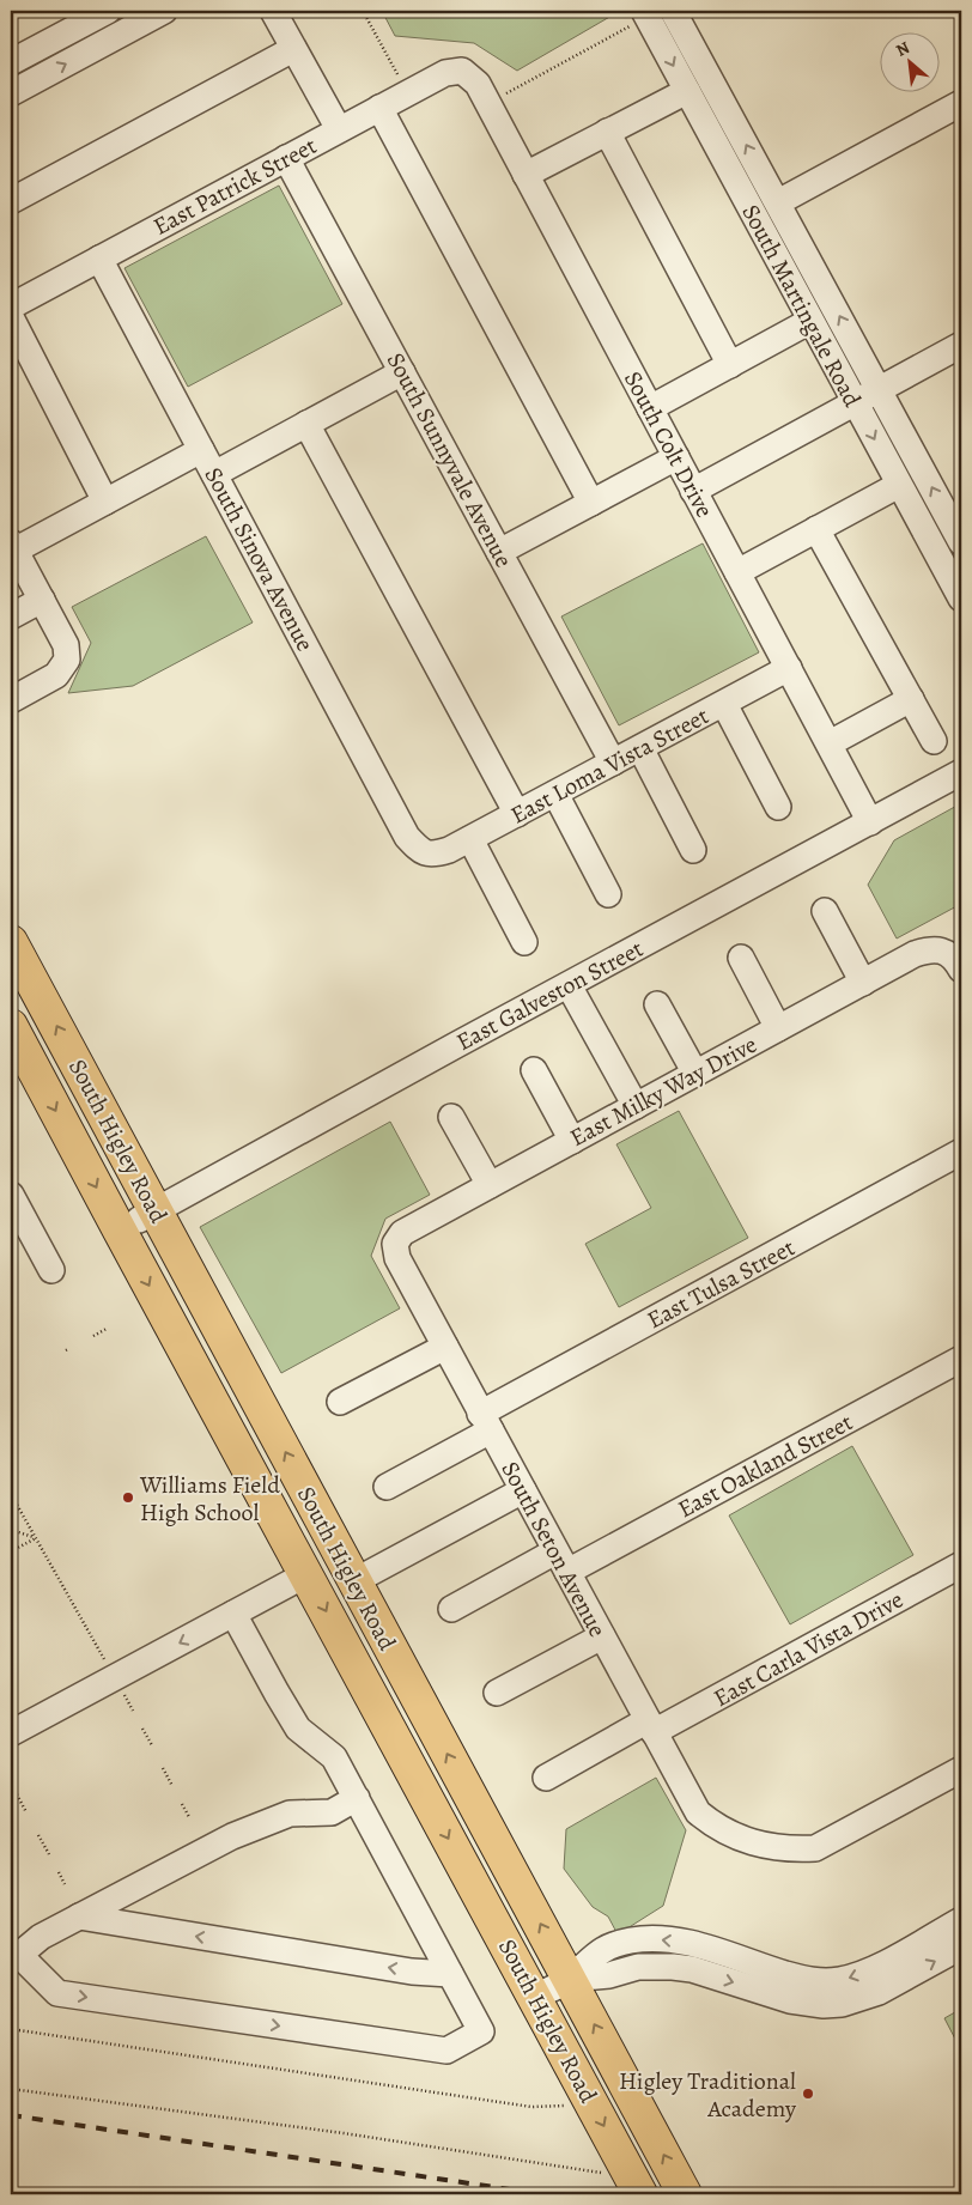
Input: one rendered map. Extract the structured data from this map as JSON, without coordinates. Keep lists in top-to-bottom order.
{
  "streets": {
    "main road": ["South Higley Road"],
    "street": [
      "East Patrick Street",
      "South Martingale Road",
      "South Colt Drive",
      "South Sunnyvale Avenue",
      "South Sinova Avenue",
      "East Loma Vista Street",
      "East Galveston Street",
      "East Milky Way Drive",
      "East Tulsa Street",
      "East Oakland Street",
      "South Seton Avenue",
      "East Carla Vista Drive"
    ]
  },
  "crossings": [
    ["East Patrick Street", "South Colt Drive"],
    ["East Patrick Street", "South Sunnyvale Avenue"],
    ["East Patrick Street", "South Sinova Avenue"],
    ["South Colt Drive", "East Loma Vista Street"],
    ["South Colt Drive", "East Galveston Street"],
    ["South Sunnyvale Avenue", "East Loma Vista Street"],
    ["South Sinova Avenue", "East Loma Vista Street"],
    ["East Galveston Street", "South Higley Road"],
    ["East Milky Way Drive", "South Seton Avenue"],
    ["East Tulsa Street", "South Seton Avenue"],
    ["East Oakland Street", "South Seton Avenue"],
    ["South Seton Avenue", "East Carla Vista Drive"]
  ],
  "places": ["Williams Field High School", "Higley Traditional Academy"],
  "north": "top left"
}
